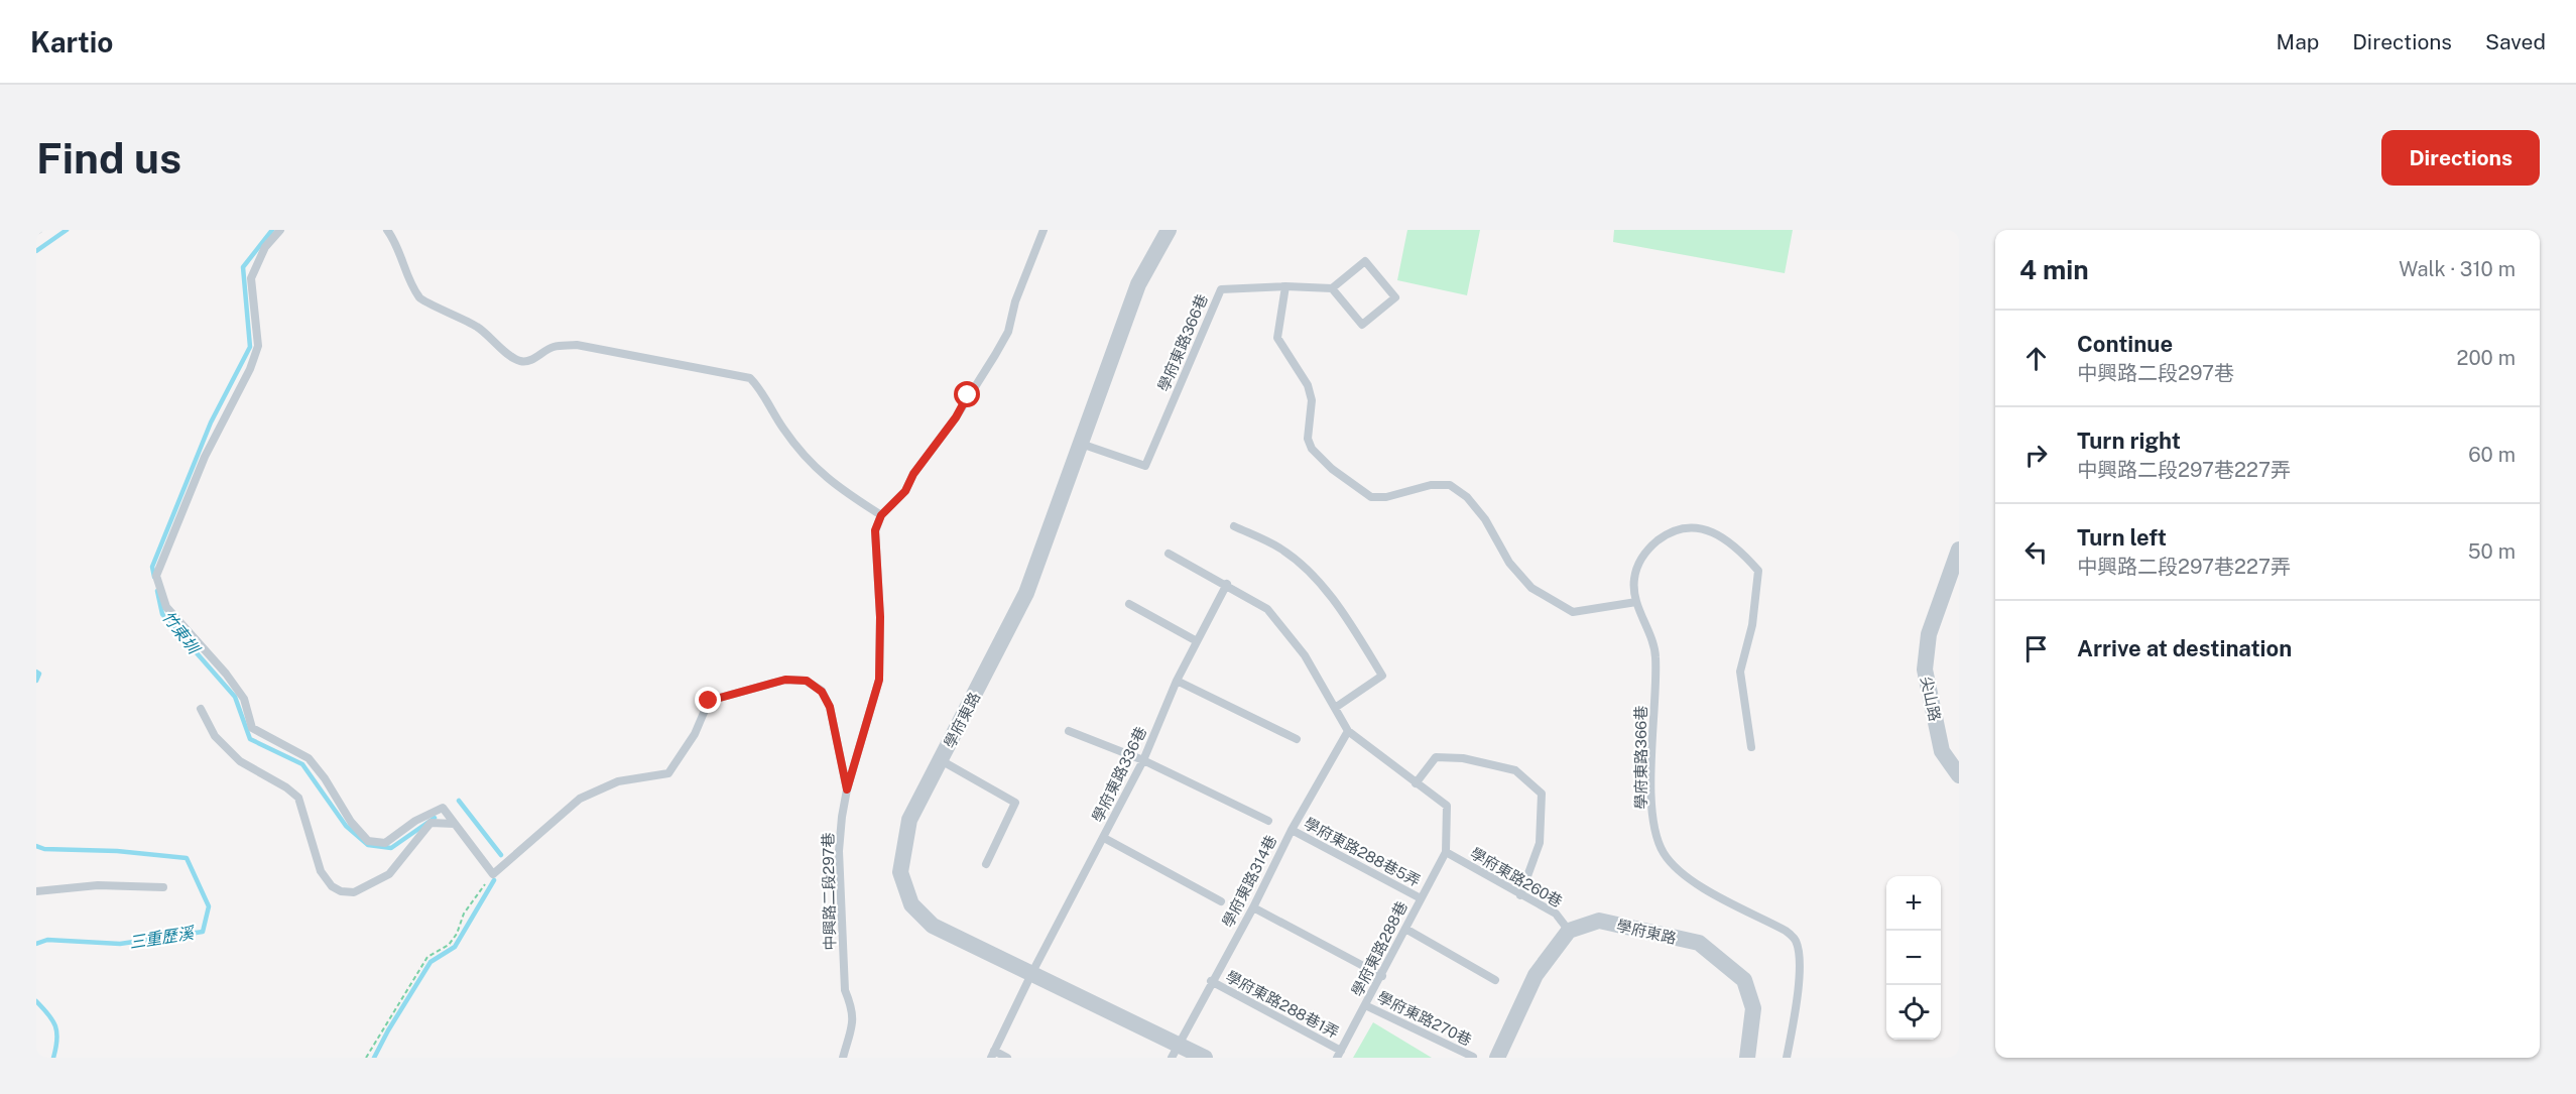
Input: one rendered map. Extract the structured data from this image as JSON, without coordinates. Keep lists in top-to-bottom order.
{
  "streets": {
    "street": ["尖山路", "學府東路"],
    "lane": [
      "學府東路366巷",
      "學府東路336巷",
      "學府東路288巷5弄",
      "學府東路260巷",
      "學府東路314巷",
      "中興路二段297巷",
      "學府東路288巷",
      "學府東路288巷1弄",
      "學府東路270巷"
    ]
  },
  "crossings": [
    ["學府東路366巷", "學府東路"],
    ["學府東路", "學府東路336巷"],
    ["學府東路", "學府東路260巷"],
    ["學府東路", "學府東路314巷"],
    ["學府東路288巷5弄", "學府東路314巷"],
    ["學府東路288巷5弄", "學府東路288巷"],
    ["學府東路260巷", "學府東路288巷"],
    ["學府東路314巷", "學府東路288巷1弄"],
    ["學府東路288巷", "學府東路288巷1弄"],
    ["學府東路288巷", "學府東路270巷"]
  ],
  "water": ["竹東圳", "三重歷溪"],
  "page": {
    "header": "Kartio",
    "nav": ["Map", "Directions", "Saved"],
    "buttons": "Directions",
    "title": "Find us",
    "heading": ["4 min", "Walk · 310 m"],
    "list": [
      ["Continue", "中興路二段297巷", "200 m"],
      ["Turn right", "中興路二段297巷227弄", "60 m"],
      ["Turn left", "中興路二段297巷227弄", "50 m"],
      "Arrive at destination"
    ],
    "map_buttons": ["+", "−"]
  }
}
